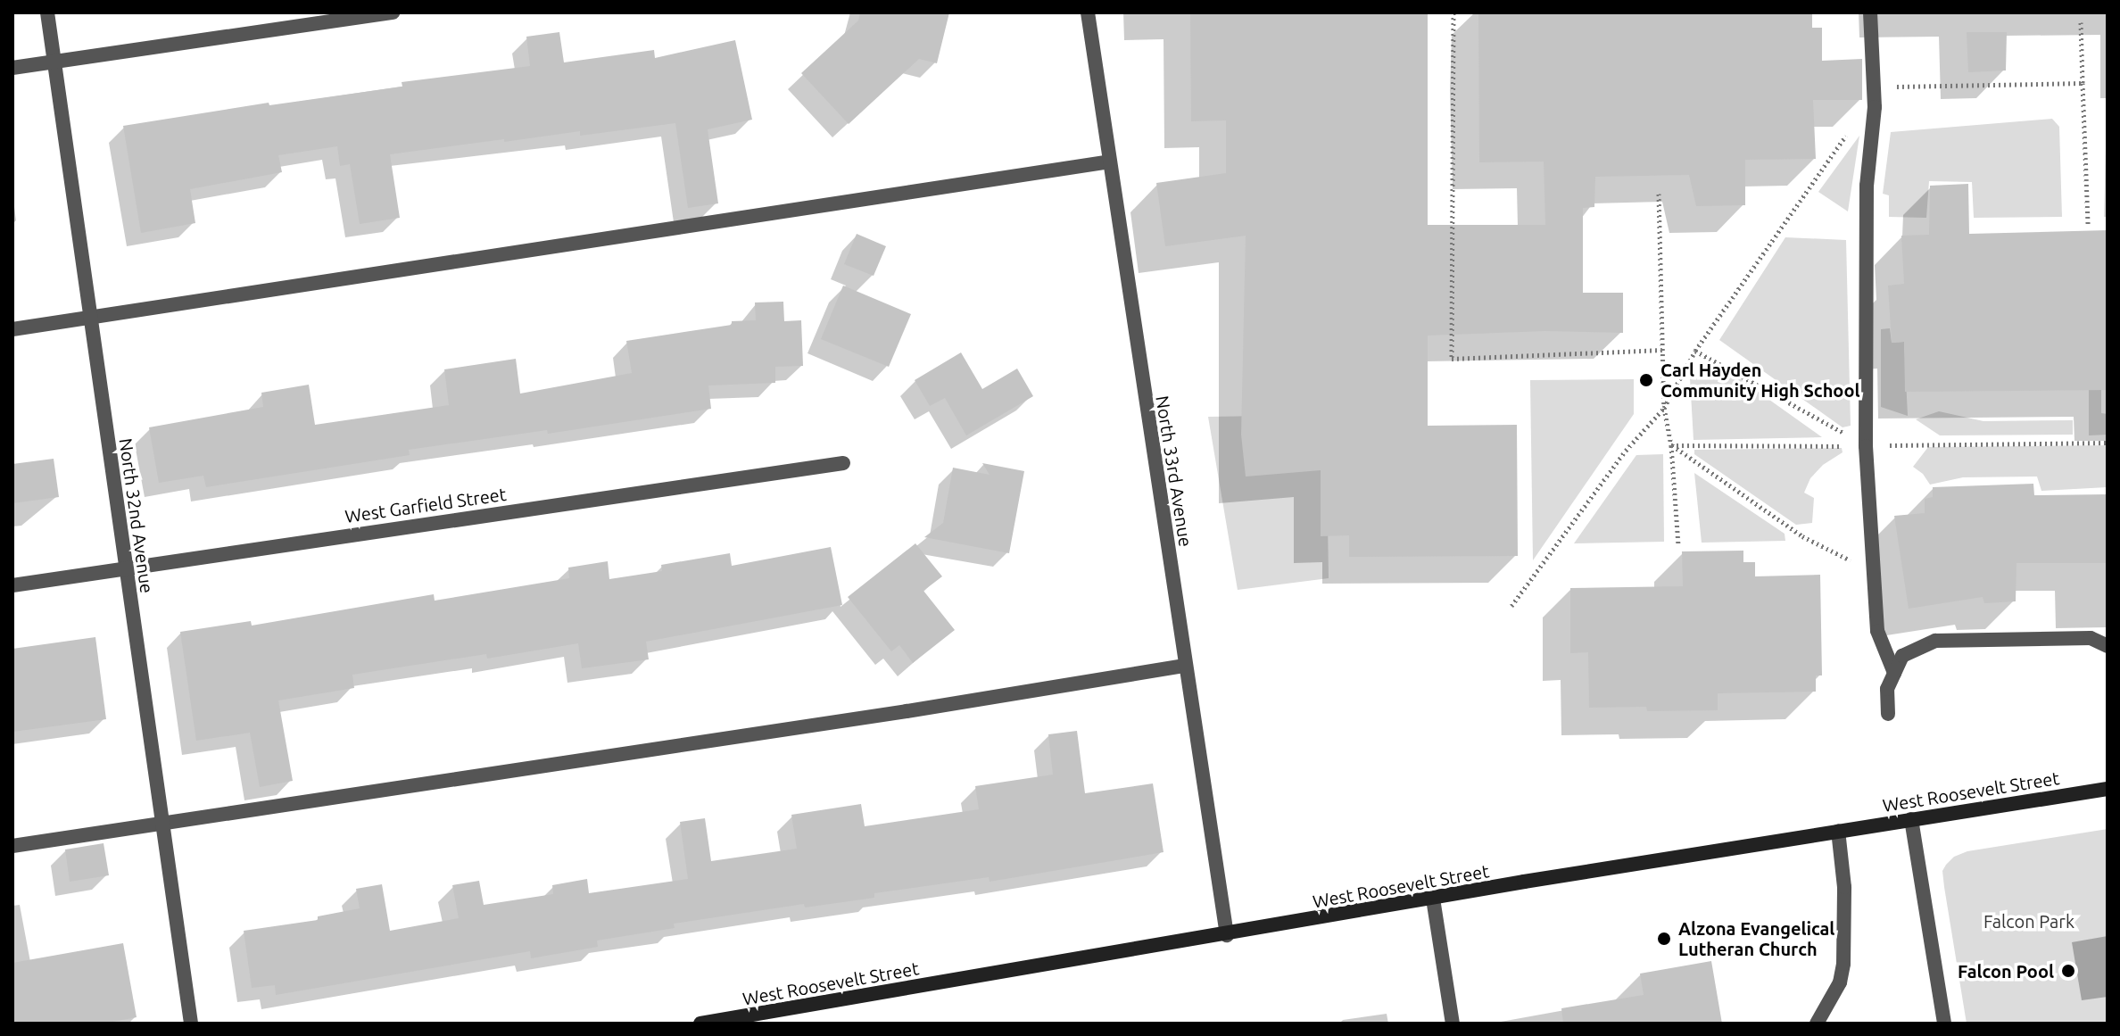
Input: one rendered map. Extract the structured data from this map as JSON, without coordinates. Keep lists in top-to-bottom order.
{
  "streets": {
    "street": [
      "North 33rd Avenue",
      "West Garfield Street",
      "North 32nd Avenue",
      "West Roosevelt Street"
    ]
  },
  "crossings": [
    ["North 33rd Avenue", "West Roosevelt Street"],
    ["West Garfield Street", "North 32nd Avenue"]
  ],
  "parks": ["Falcon Park"],
  "places": ["Carl Hayden Community High School", "Alzona Evangelical Lutheran Church", "Falcon Pool"]
}
